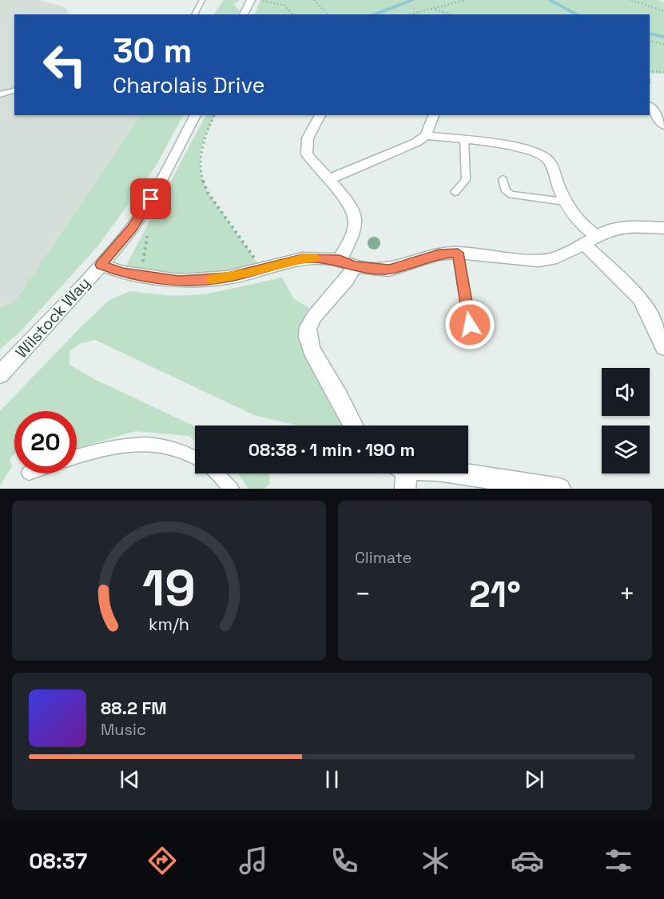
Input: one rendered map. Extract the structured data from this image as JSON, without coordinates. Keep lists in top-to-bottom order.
{
  "streets": {
    "street": ["Wilstock Way"]
  },
  "page": {
    "turn": ["30 m", "Charolais Drive"],
    "limit": "20",
    "trip": "08:38 · 1 min · 190 m",
    "tile": "Climate",
    "heat": ["−", "21°", "+"],
    "song": ["88.2 FM", "Music"],
    "tabs": "08:37",
    "gauge": ["19", "km/h"]
  }
}
